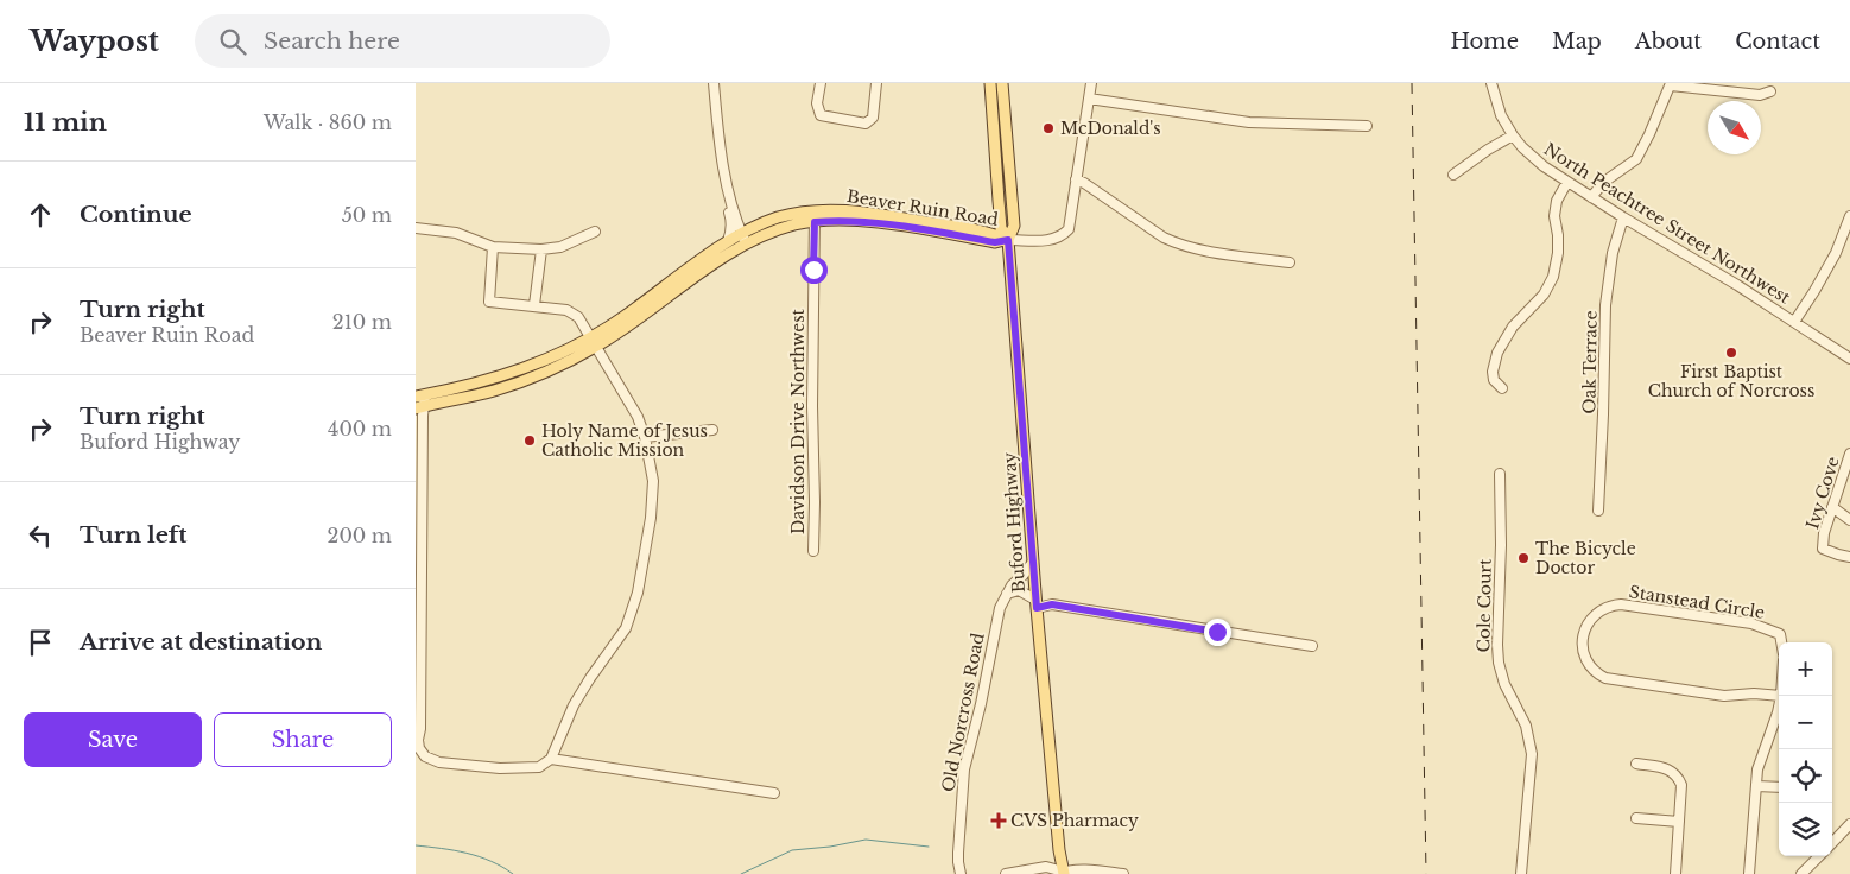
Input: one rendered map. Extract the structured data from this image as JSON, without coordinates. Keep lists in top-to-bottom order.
{
  "streets": {
    "main road": ["Beaver Ruin Road", "Buford Highway"],
    "street": [
      "North Peachtree Street Northwest",
      "Oak Terrace",
      "Davidson Drive Northwest",
      "Ivy Cove",
      "Stanstead Circle",
      "Cole Court",
      "Old Norcross Road"
    ]
  },
  "crossings": [
    ["Beaver Ruin Road", "Davidson Drive Northwest"],
    ["Beaver Ruin Road", "Buford Highway"],
    ["North Peachtree Street Northwest", "Oak Terrace"],
    ["Buford Highway", "Old Norcross Road"]
  ],
  "places": {
    "other": [
      "McDonald's",
      "First Baptist Church of Norcross",
      "Holy Name of Jesus Catholic Mission",
      "The Bicycle Doctor"
    ],
    "health": ["CVS Pharmacy"]
  },
  "north": "bottom right",
  "page": {
    "header": "Waypost",
    "search": "Search here",
    "nav": [
      "Home",
      "Map",
      "About",
      "Contact"
    ],
    "heading": ["11 min", "Walk · 860 m"],
    "list": [
      ["Continue", "50 m"],
      ["Turn right", "Beaver Ruin Road", "210 m"],
      ["Turn right", "Buford Highway", "400 m"],
      ["Turn left", "200 m"],
      "Arrive at destination"
    ],
    "map_buttons": ["+", "−"],
    "buttons": ["Save", "Share"]
  }
}
